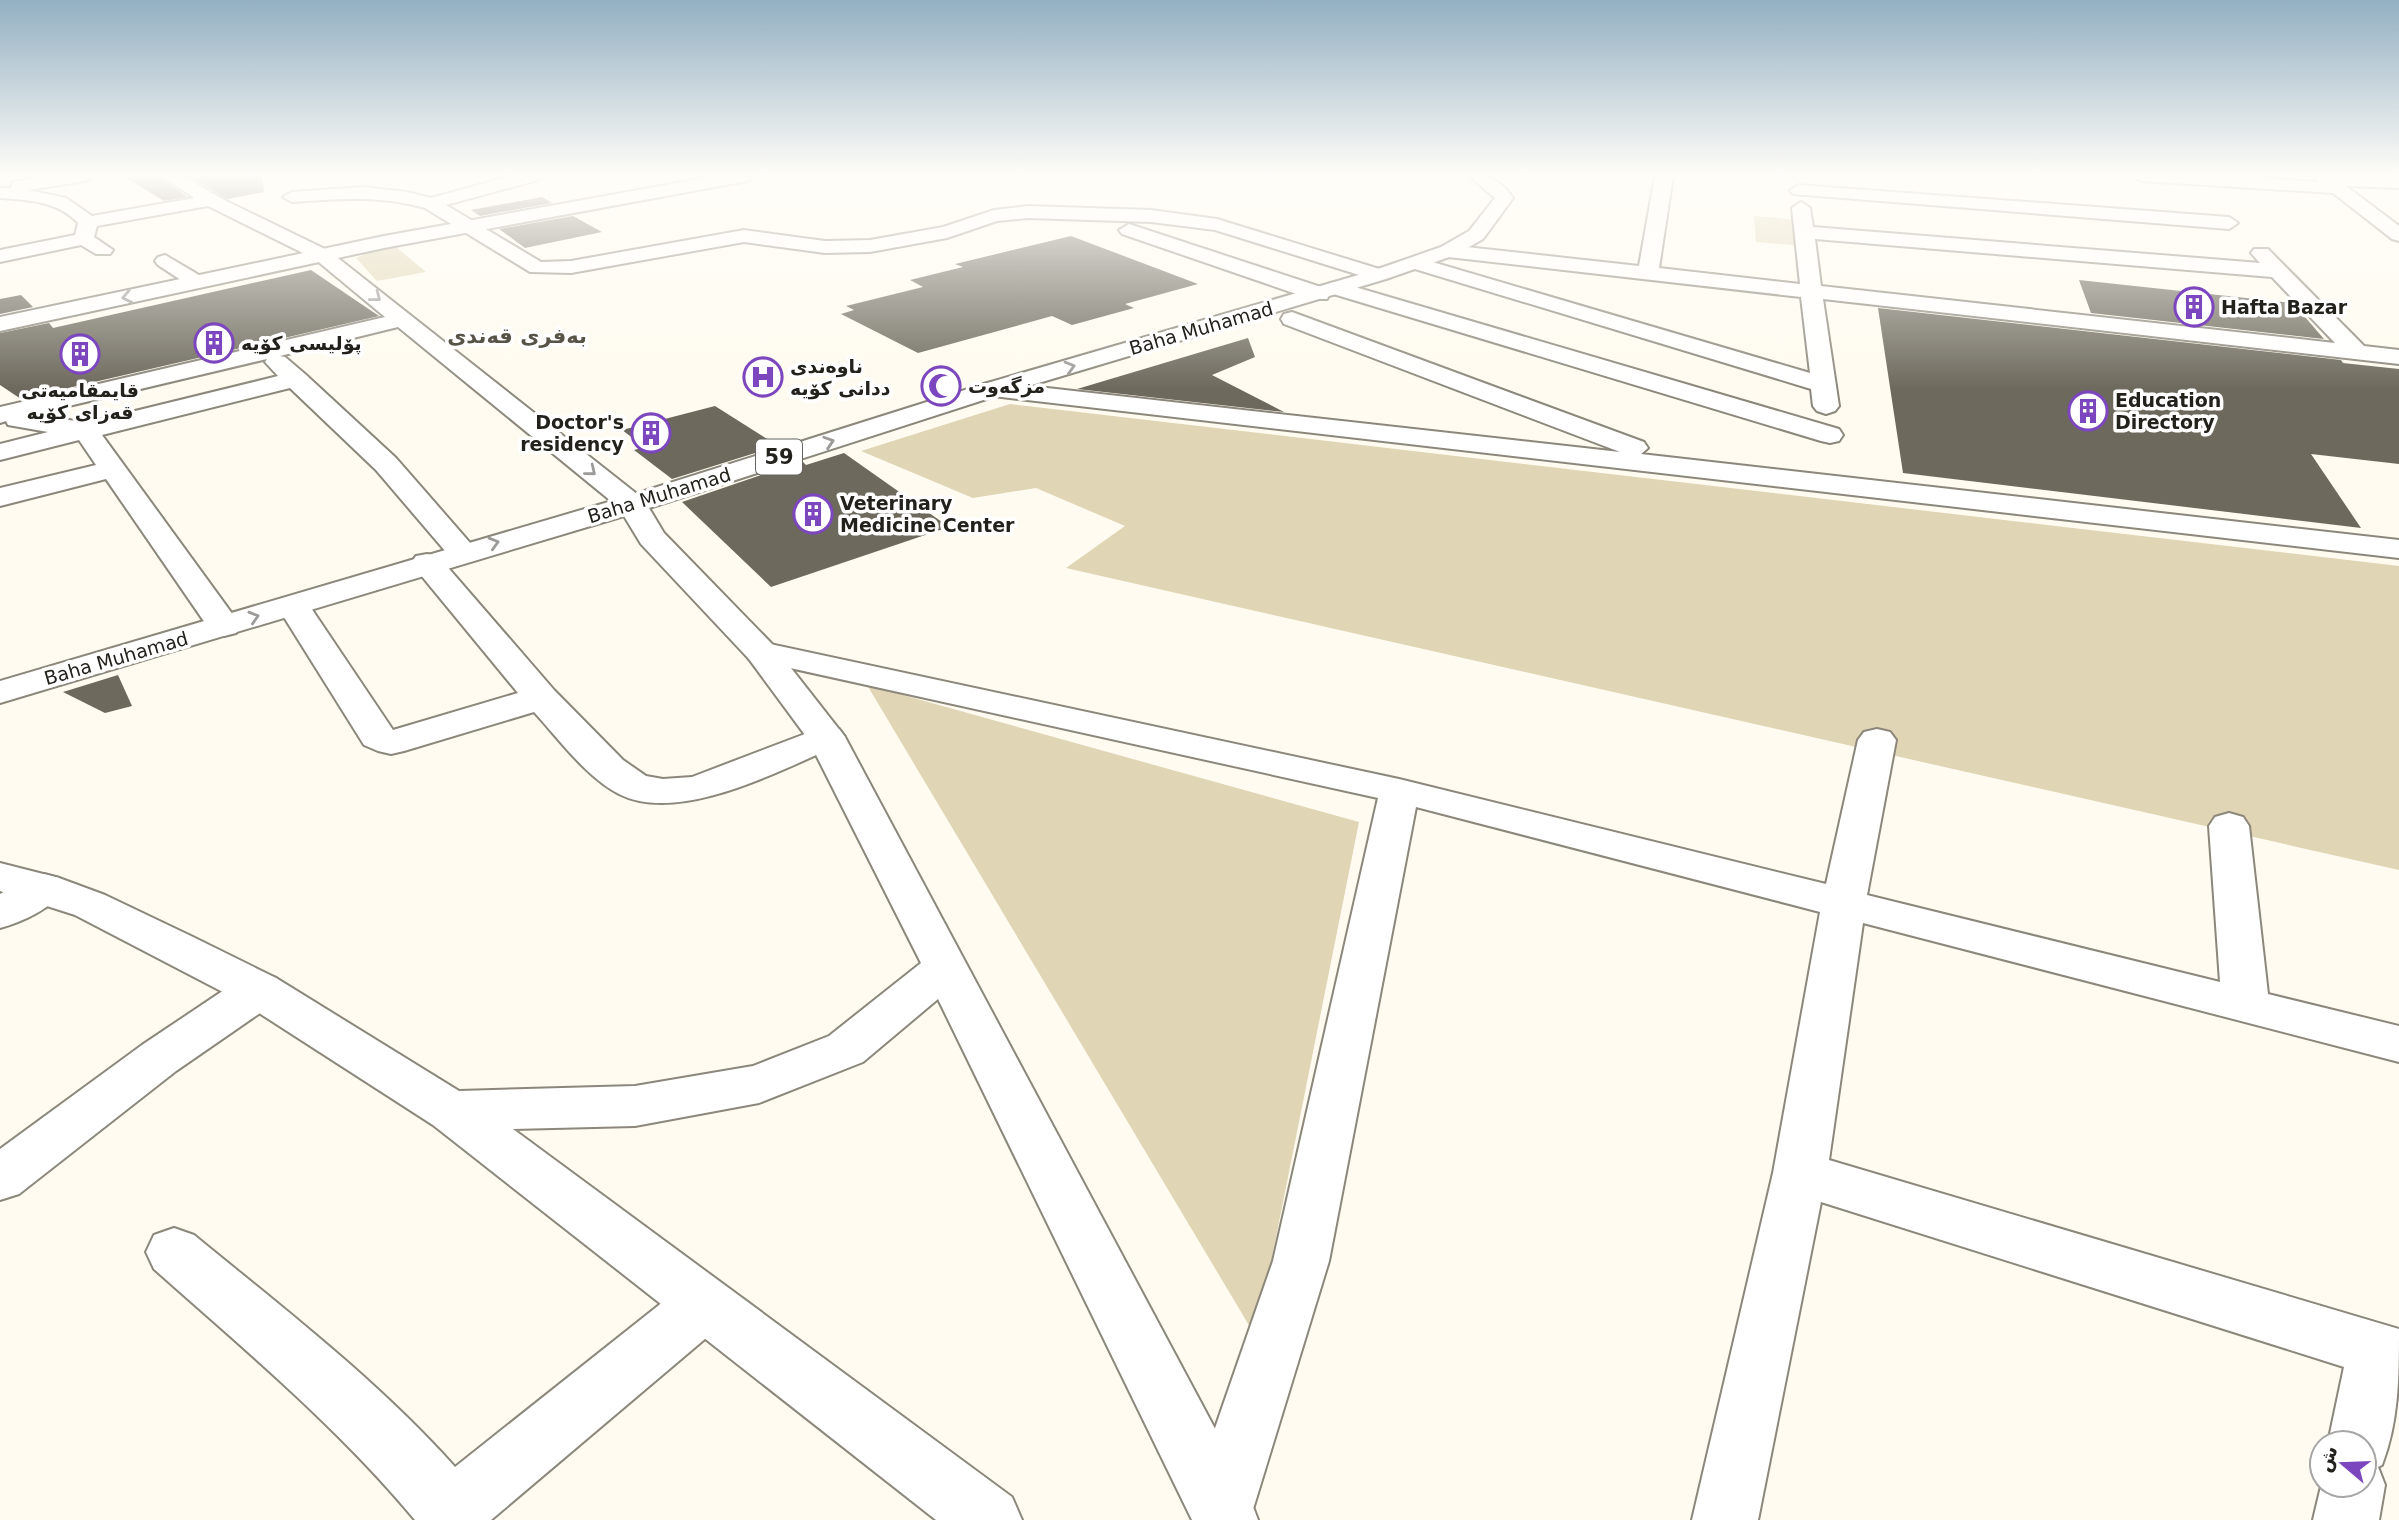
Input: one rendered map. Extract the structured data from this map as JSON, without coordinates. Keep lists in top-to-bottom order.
{
  "streets": {
    "street": ["Baha Muhamad", "59"]
  },
  "districts": ["بەفری قەندی"],
  "places": {
    "building": [
      "Hafta Bazar",
      "پۆلیسی كۆیه‌",
      "قایمقامیه‌تی قه‌زای كۆیه‌",
      "Education Directory",
      "Doctor's residency",
      "Veterinary Medicine Center"
    ],
    "hospital": ["ناوەندی ددانی کۆیە"],
    "mosque": ["مزگەوت"]
  },
  "north": "left"
}
